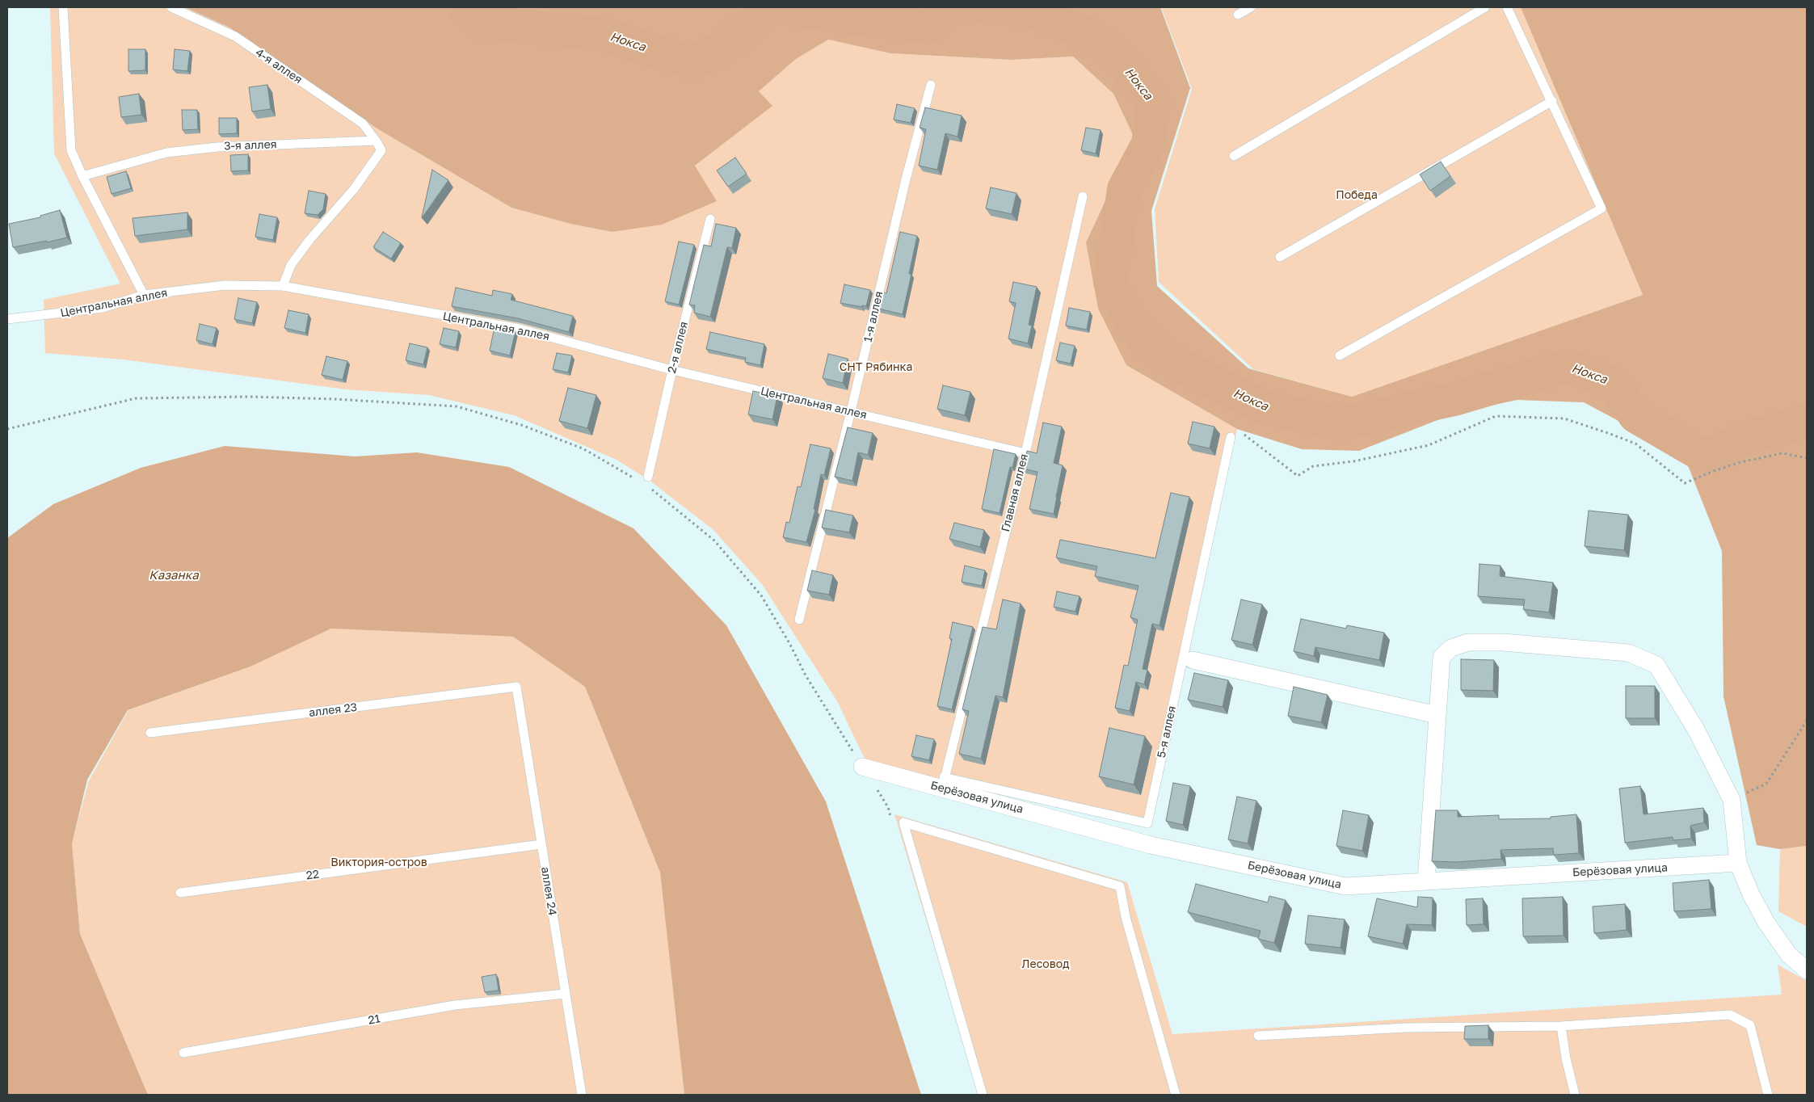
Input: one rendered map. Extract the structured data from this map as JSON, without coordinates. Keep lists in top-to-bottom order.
{
  "streets": {
    "street": ["Берёзовая улица"],
    "lane": [
      "4-я аллея",
      "3-я аллея",
      "Центральная аллея",
      "1-я аллея",
      "2-я аллея",
      "Главная аллея",
      "аллея 23",
      "5-я аллея",
      "22",
      "аллея 24",
      "21"
    ]
  },
  "crossings": [
    ["4-я аллея", "3-я аллея"],
    ["Центральная аллея", "1-я аллея"],
    ["Центральная аллея", "2-я аллея"],
    ["Центральная аллея", "Главная аллея"],
    ["Главная аллея", "5-я аллея"],
    ["Главная аллея", "Берёзовая улица"],
    ["аллея 23", "аллея 24"],
    ["5-я аллея", "Берёзовая улица"],
    ["22", "аллея 24"],
    ["аллея 24", "21"]
  ],
  "water": ["Нокса", "Казанка"],
  "parks": [
    "Победа",
    "СНТ Рябинка",
    "Виктория-остров",
    "Лесовод"
  ]
}
